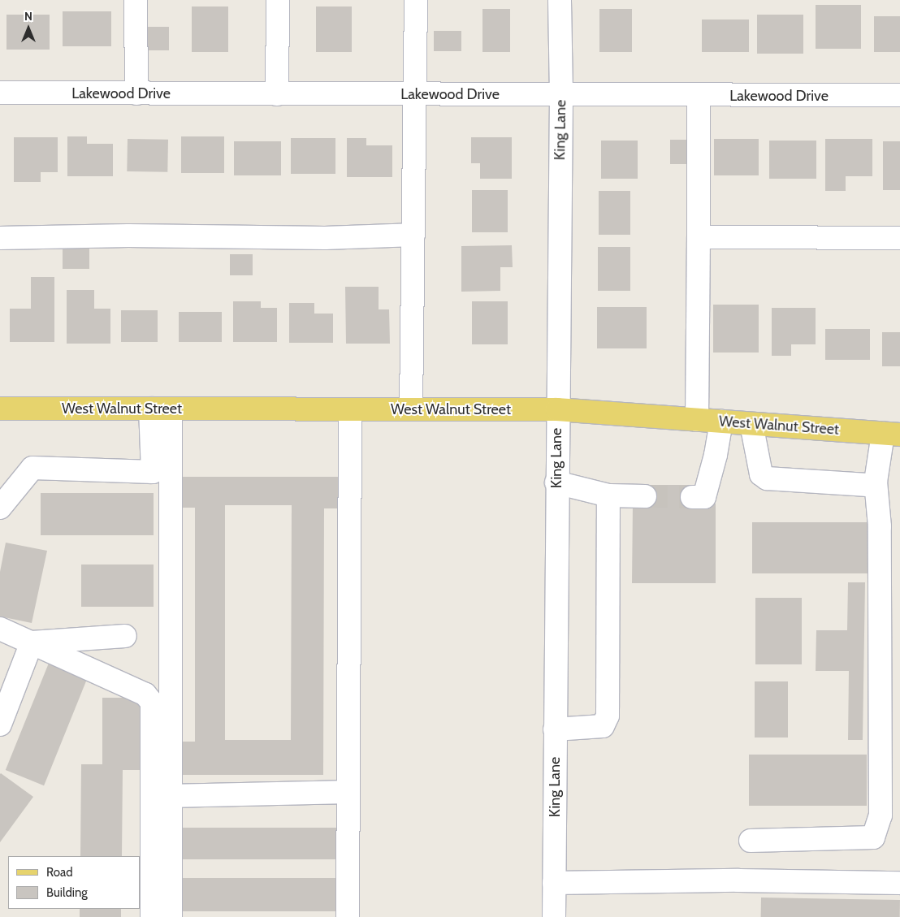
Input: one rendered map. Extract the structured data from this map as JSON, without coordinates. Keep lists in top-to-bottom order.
{
  "streets": {
    "main road": ["West Walnut Street"],
    "street": ["Lakewood Drive", "King Lane"]
  },
  "crossings": [
    ["Lakewood Drive", "King Lane"],
    ["King Lane", "West Walnut Street"]
  ],
  "legend": ["Road", "Building"],
  "north": "top"
}
